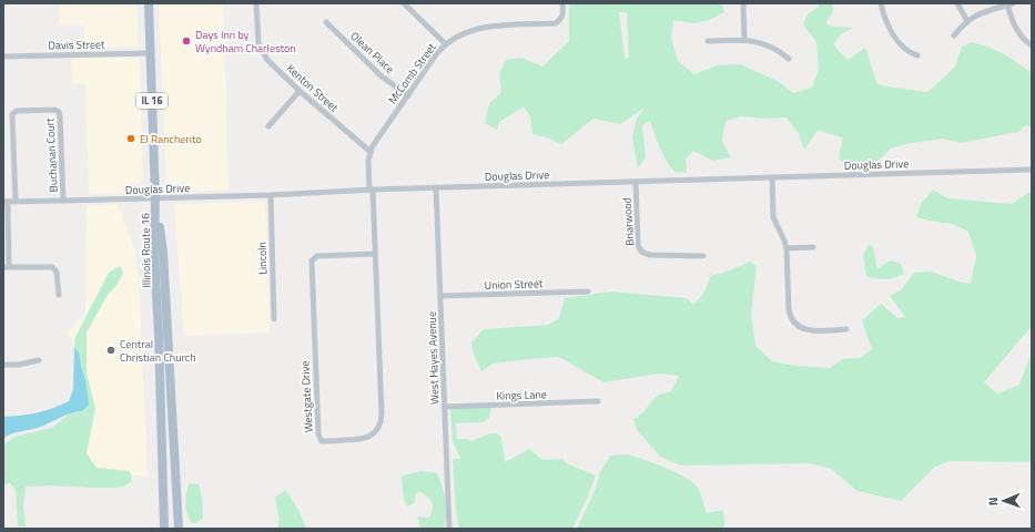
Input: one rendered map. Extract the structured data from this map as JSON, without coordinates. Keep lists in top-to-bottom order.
{
  "streets": {
    "main road": ["IL 16", "Illinois Route 16"],
    "street": [
      "Davis Street",
      "Olean Place",
      "McComb Street",
      "Kenton Street",
      "Buchanan Court",
      "Douglas Drive",
      "Briarwood",
      "Lincoln",
      "Union Street",
      "West Hayes Avenue",
      "Kings Lane",
      "Westgate Drive"
    ]
  },
  "crossings": [
    ["Davis Street", "IL 16"],
    ["Olean Place", "McComb Street"],
    ["McComb Street", "Kenton Street"],
    ["McComb Street", "Douglas Drive"],
    ["McComb Street", "Westgate Drive"],
    ["IL 16", "Douglas Drive"],
    ["IL 16", "Illinois Route 16"],
    ["Buchanan Court", "Douglas Drive"],
    ["Douglas Drive", "Briarwood"],
    ["Douglas Drive", "Illinois Route 16"],
    ["Douglas Drive", "Lincoln"],
    ["Douglas Drive", "West Hayes Avenue"],
    ["Douglas Drive", "Westgate Drive"],
    ["Union Street", "West Hayes Avenue"],
    ["West Hayes Avenue", "Kings Lane"]
  ],
  "places": ["Days Inn by Wyndham Charleston", "El Rancherito", "Central Christian Church"],
  "north": "left"
}
